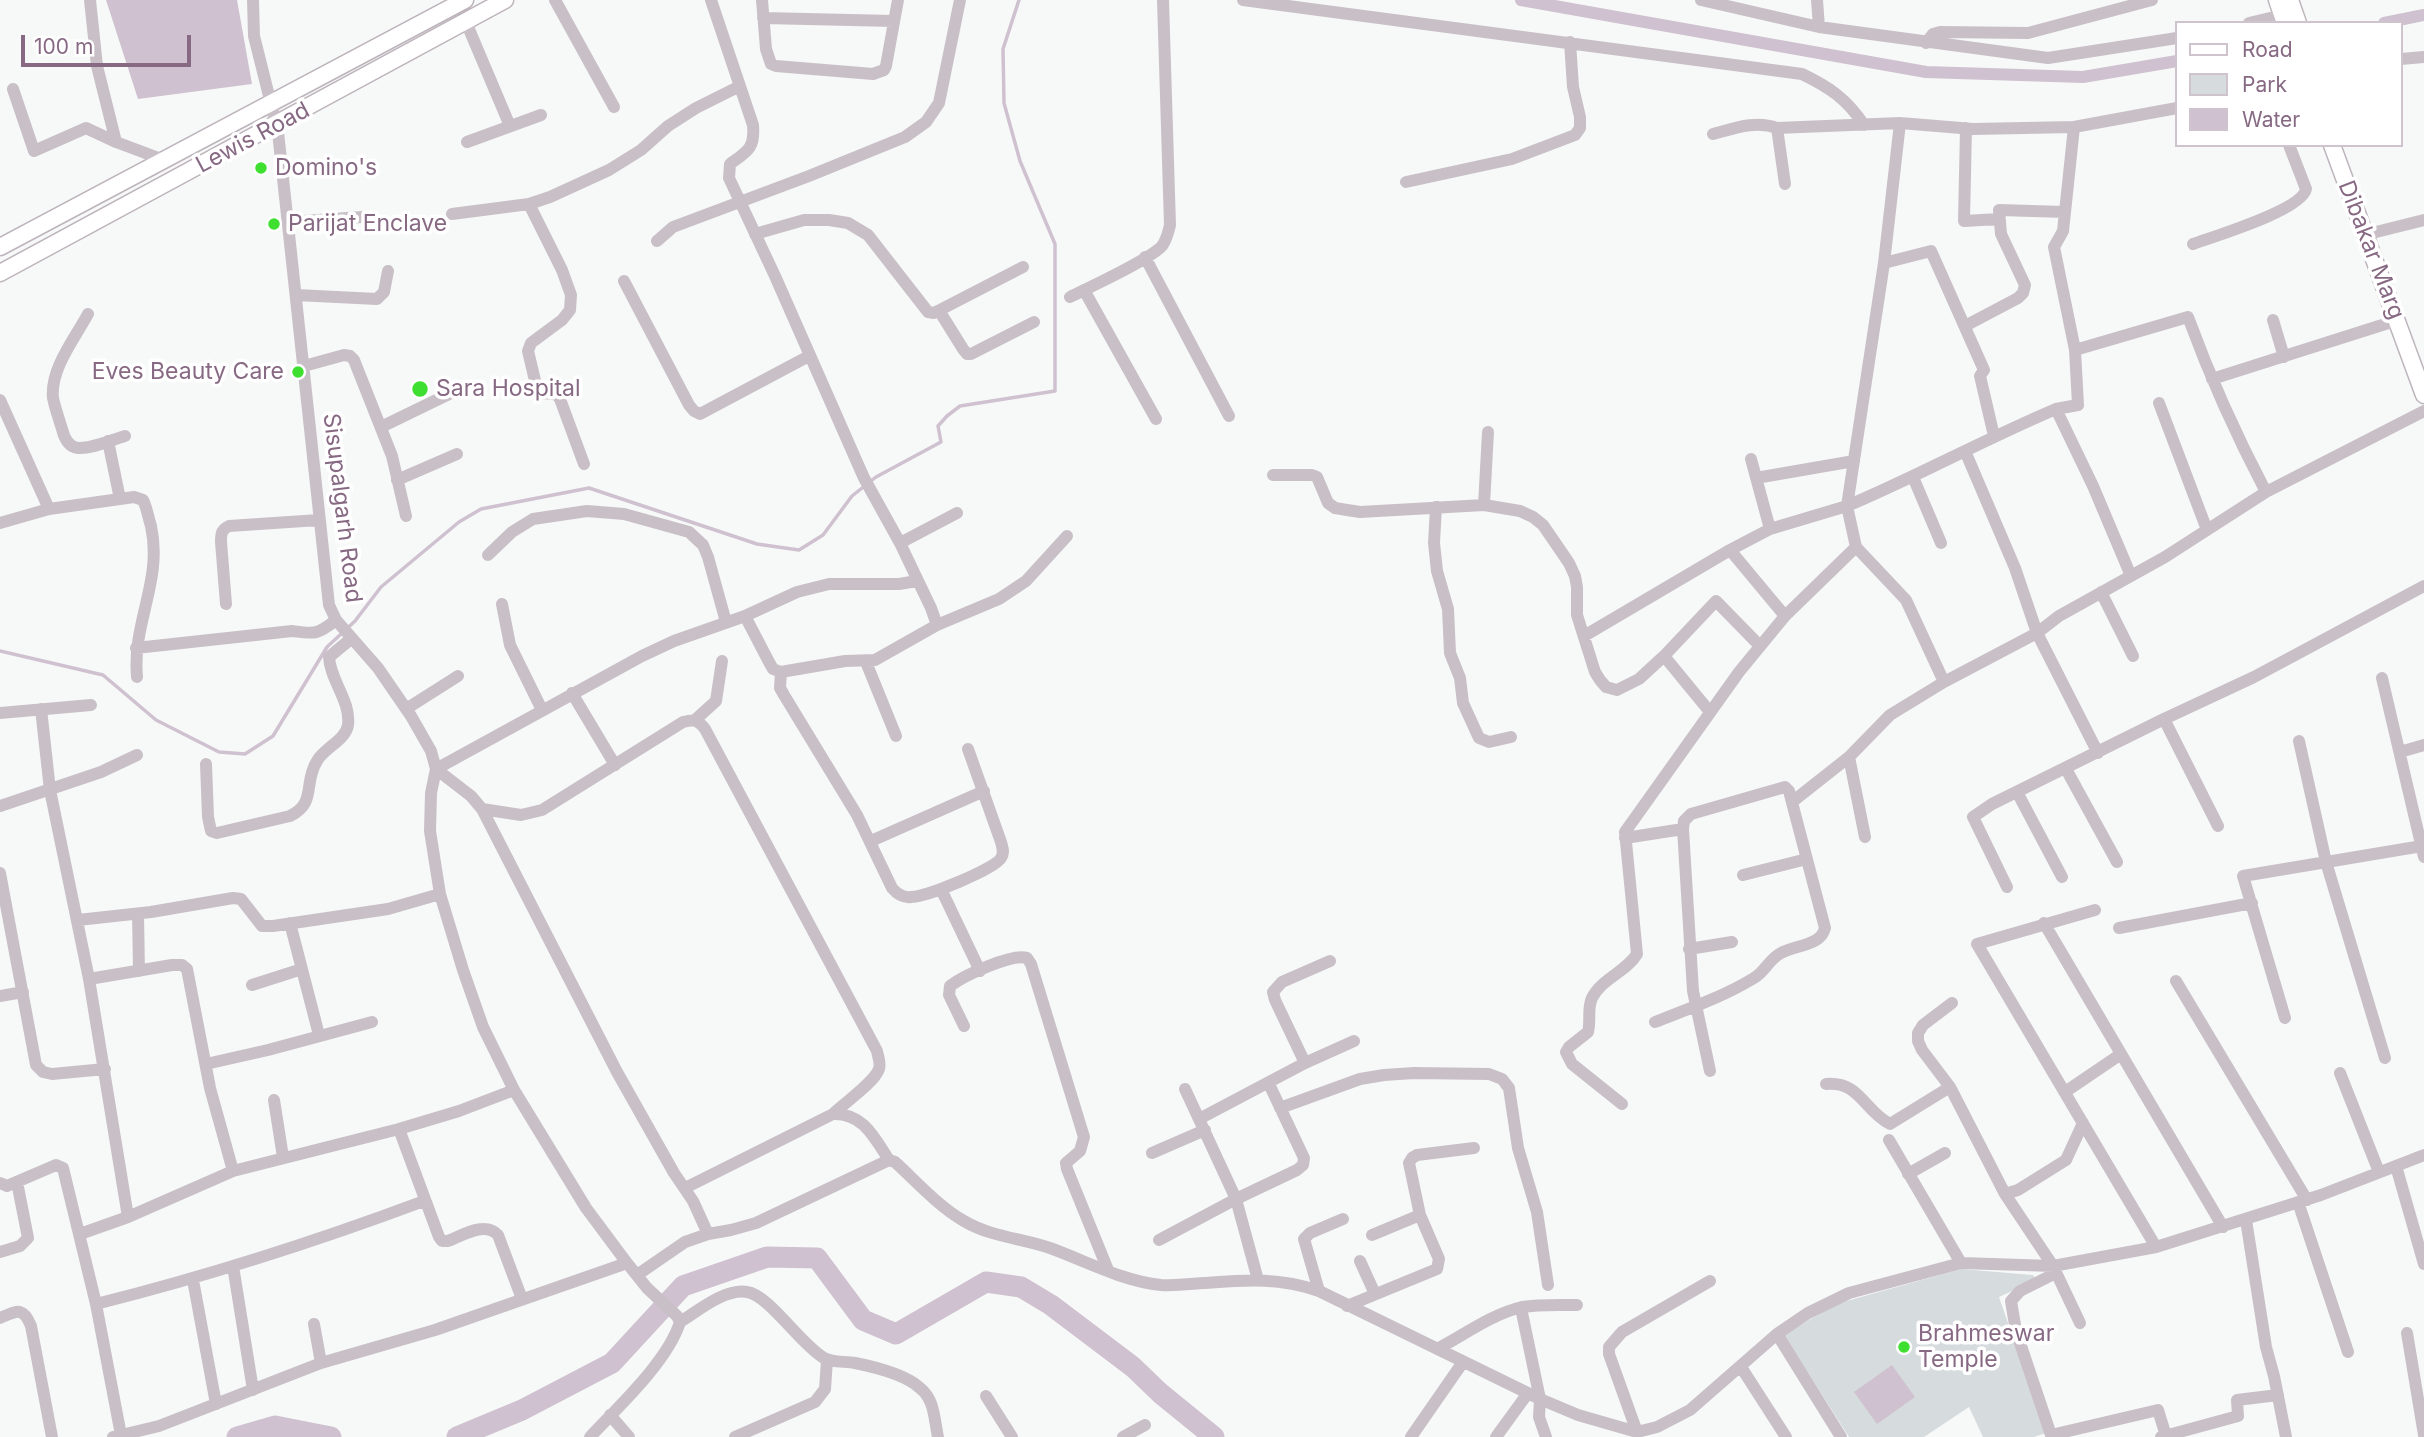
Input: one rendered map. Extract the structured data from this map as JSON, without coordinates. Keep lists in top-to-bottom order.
{
  "streets": {
    "main road": ["Lewis Road", "Dibakar Marg"],
    "street": ["Sisupalgarh Road"]
  },
  "crossings": [
    ["Lewis Road", "Sisupalgarh Road"]
  ],
  "places": [
    "Domino's",
    "Parijat Enclave",
    "Eves Beauty Care",
    "Sara Hospital",
    "Brahmeswar Temple"
  ],
  "legend": ["Road", "Park", "Water"],
  "scale_bar": "100 m"
}
